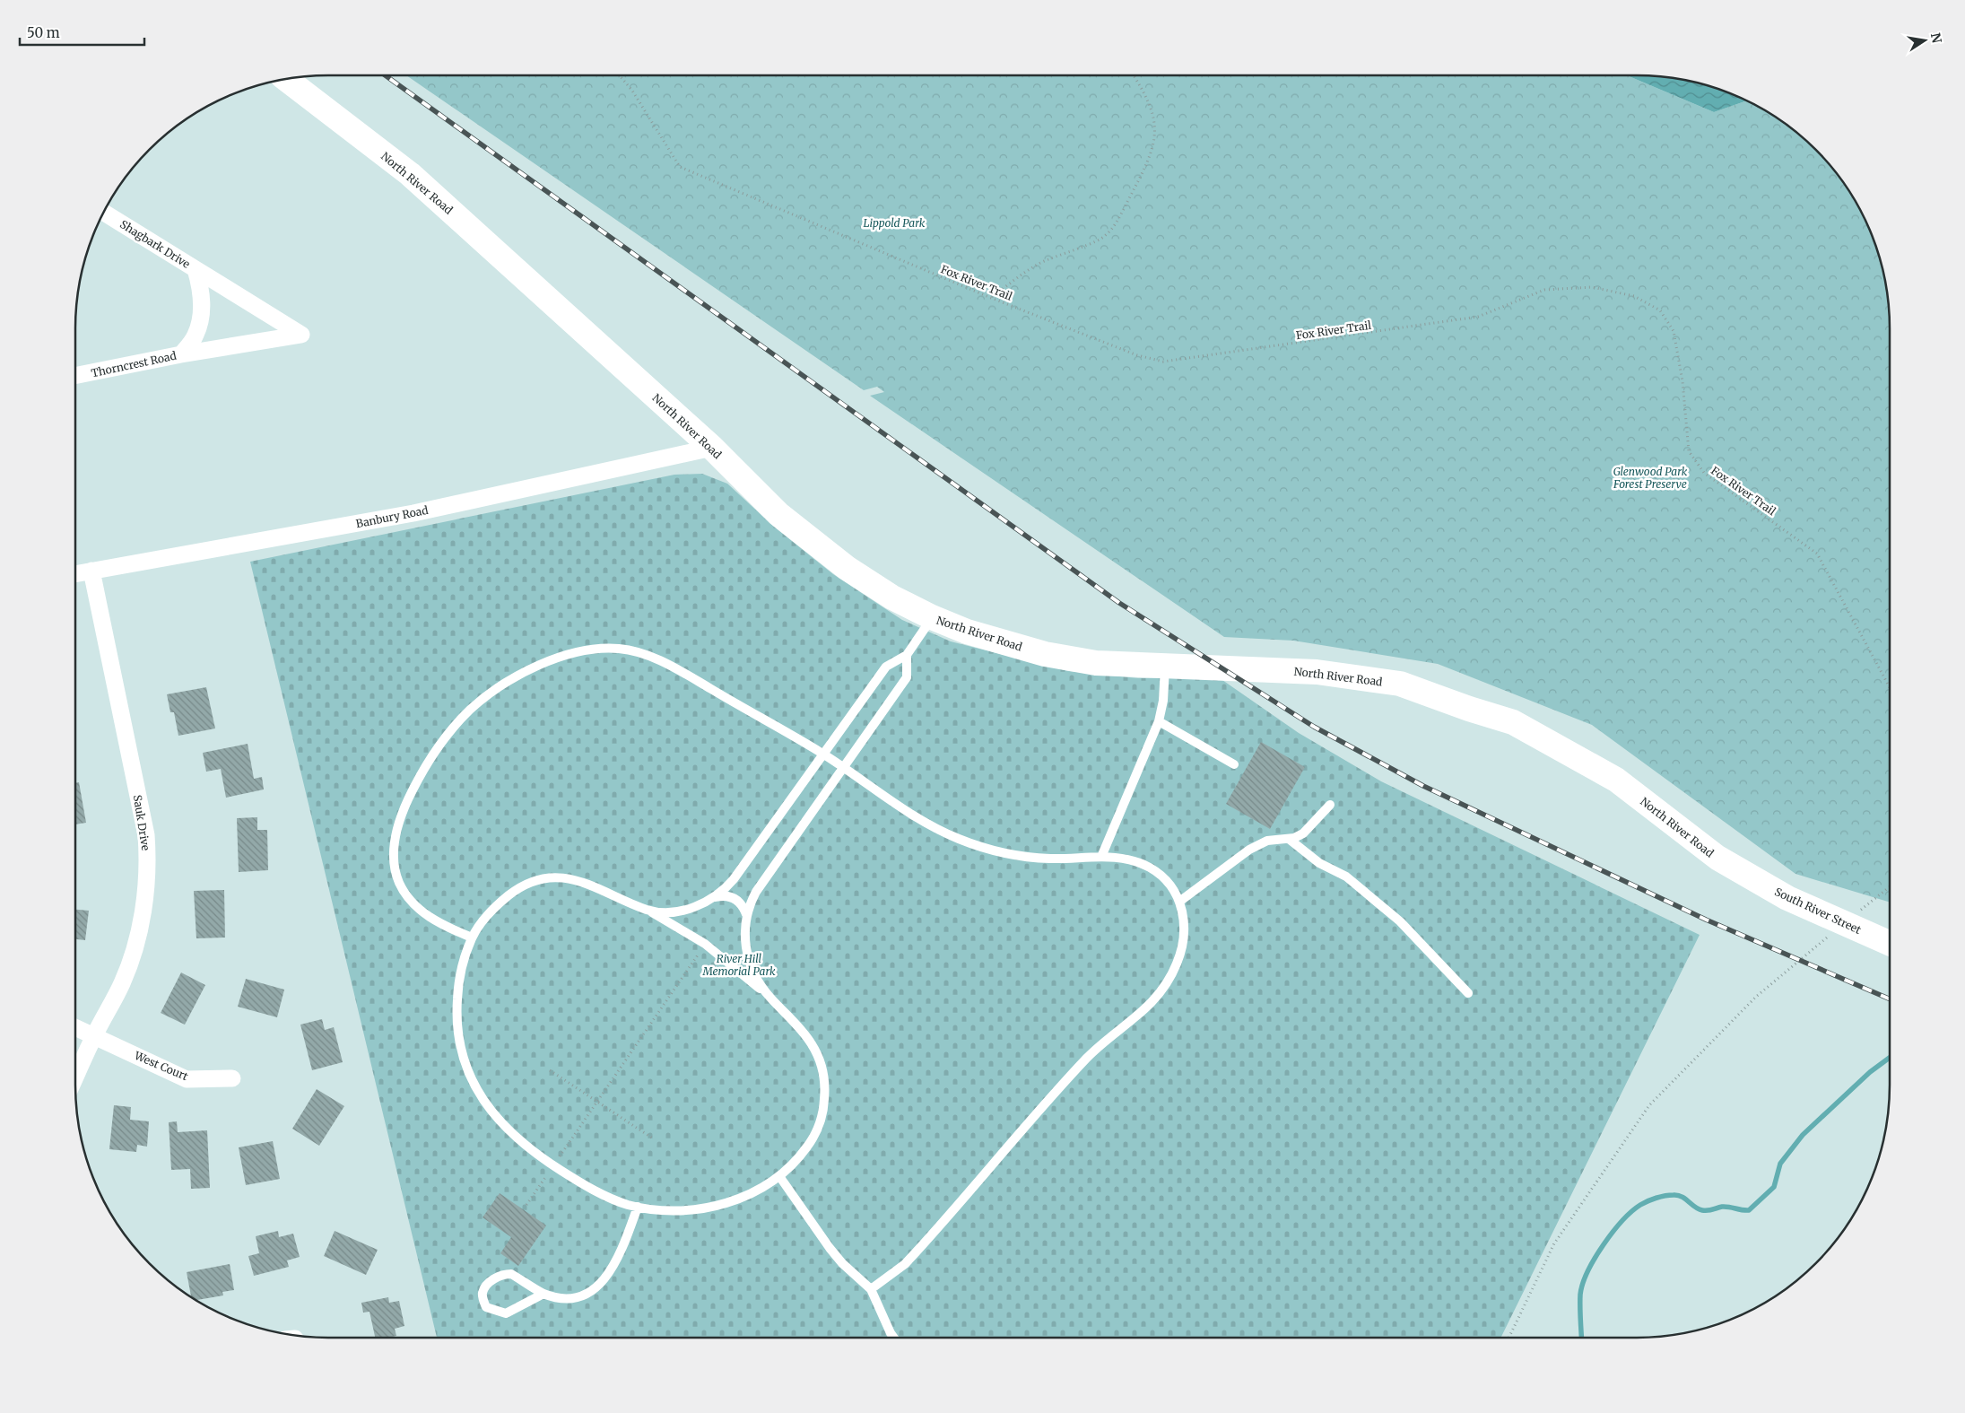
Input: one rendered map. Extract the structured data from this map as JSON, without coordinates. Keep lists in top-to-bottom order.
{
  "streets": {
    "main road": ["North River Road", "South River Street"],
    "street": [
      "Shagbark Drive",
      "Thorncrest Road",
      "Banbury Road",
      "Sauk Drive",
      "West Court"
    ],
    "path": ["Fox River Trail"]
  },
  "crossings": [
    ["North River Road", "Banbury Road"],
    ["North River Road", "South River Street"],
    ["Shagbark Drive", "Thorncrest Road"],
    ["Banbury Road", "Sauk Drive"],
    ["Sauk Drive", "West Court"]
  ],
  "parks": ["Lippold Park", "Glenwood Park Forest Preserve", "River Hill Memorial Park"],
  "scale_bar": "50 m",
  "north": "right"
}
